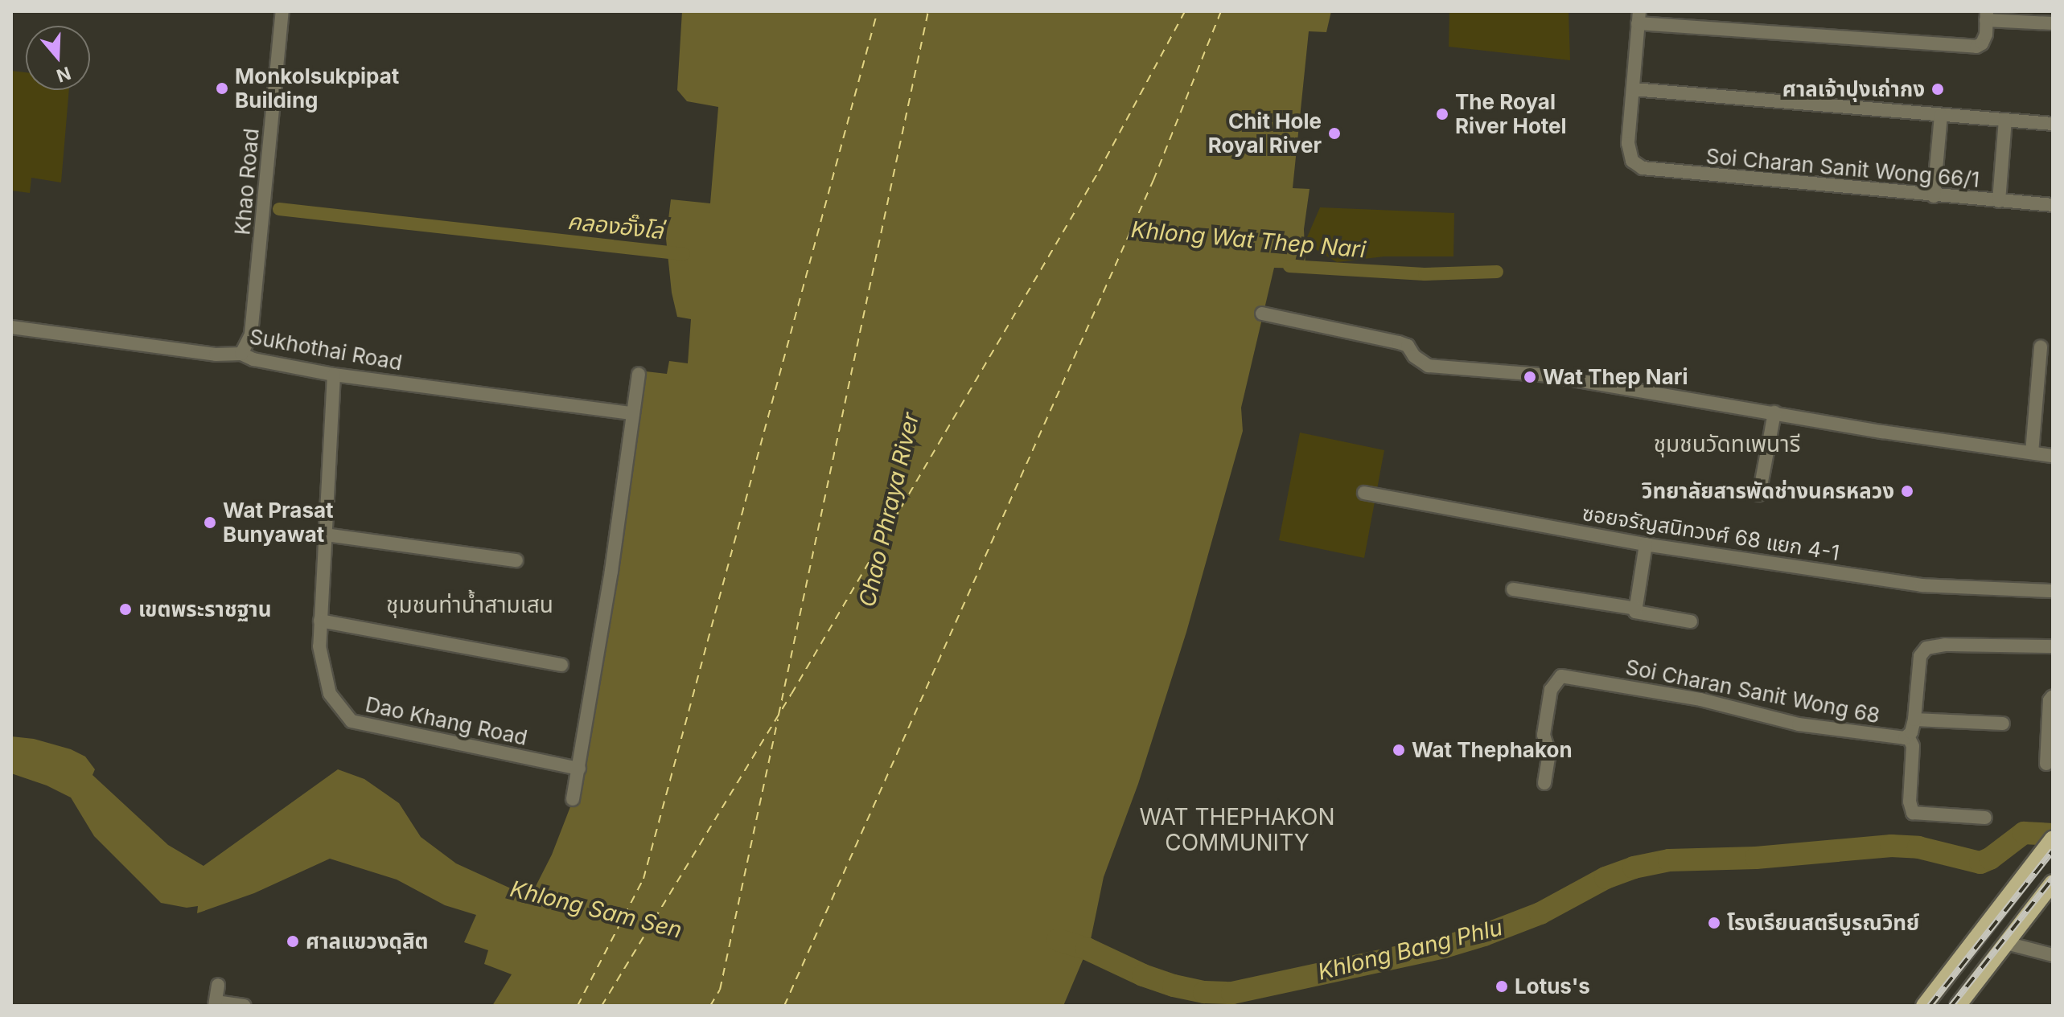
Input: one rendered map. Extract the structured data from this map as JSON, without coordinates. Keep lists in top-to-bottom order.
{
  "streets": {
    "street": [
      "Soi Charan Sanit Wong 66/1",
      "Khao Road",
      "Sukhothai Road",
      "ซอยจรัญสนิทวงศ์ 68 แยก 4-1",
      "Soi Charan Sanit Wong 68",
      "Dao Khang Road"
    ]
  },
  "crossings": [
    ["Khao Road", "Sukhothai Road"],
    ["Sukhothai Road", "Dao Khang Road"]
  ],
  "districts": ["ชุมชนวัดทเพนารี", "ชุมชนท่าน้ำสามเสน", "WAT THEPHAKON COMMUNITY"],
  "water": [
    "คลองอั๊งโล่",
    "Khlong Wat Thep Nari",
    "Chao Phraya River",
    "Khlong Sam Sen",
    "Khlong Bang Phlu"
  ],
  "places": [
    "Monkolsukpipat Building",
    "ศาลเจ้าปุงเถ่ากง",
    "The Royal River Hotel",
    "Chit Hole Royal River",
    "Wat Thep Nari",
    "วิทยาลัยสารพัดช่างนครหลวง",
    "Wat Prasat Bunyawat",
    "เขตพระราชฐาน",
    "Wat Thephakon",
    "โรงเรียนสตรีบูรณวิทย์",
    "ศาลแขวงดุสิต",
    "Lotus's"
  ],
  "north": "bottom"
}
